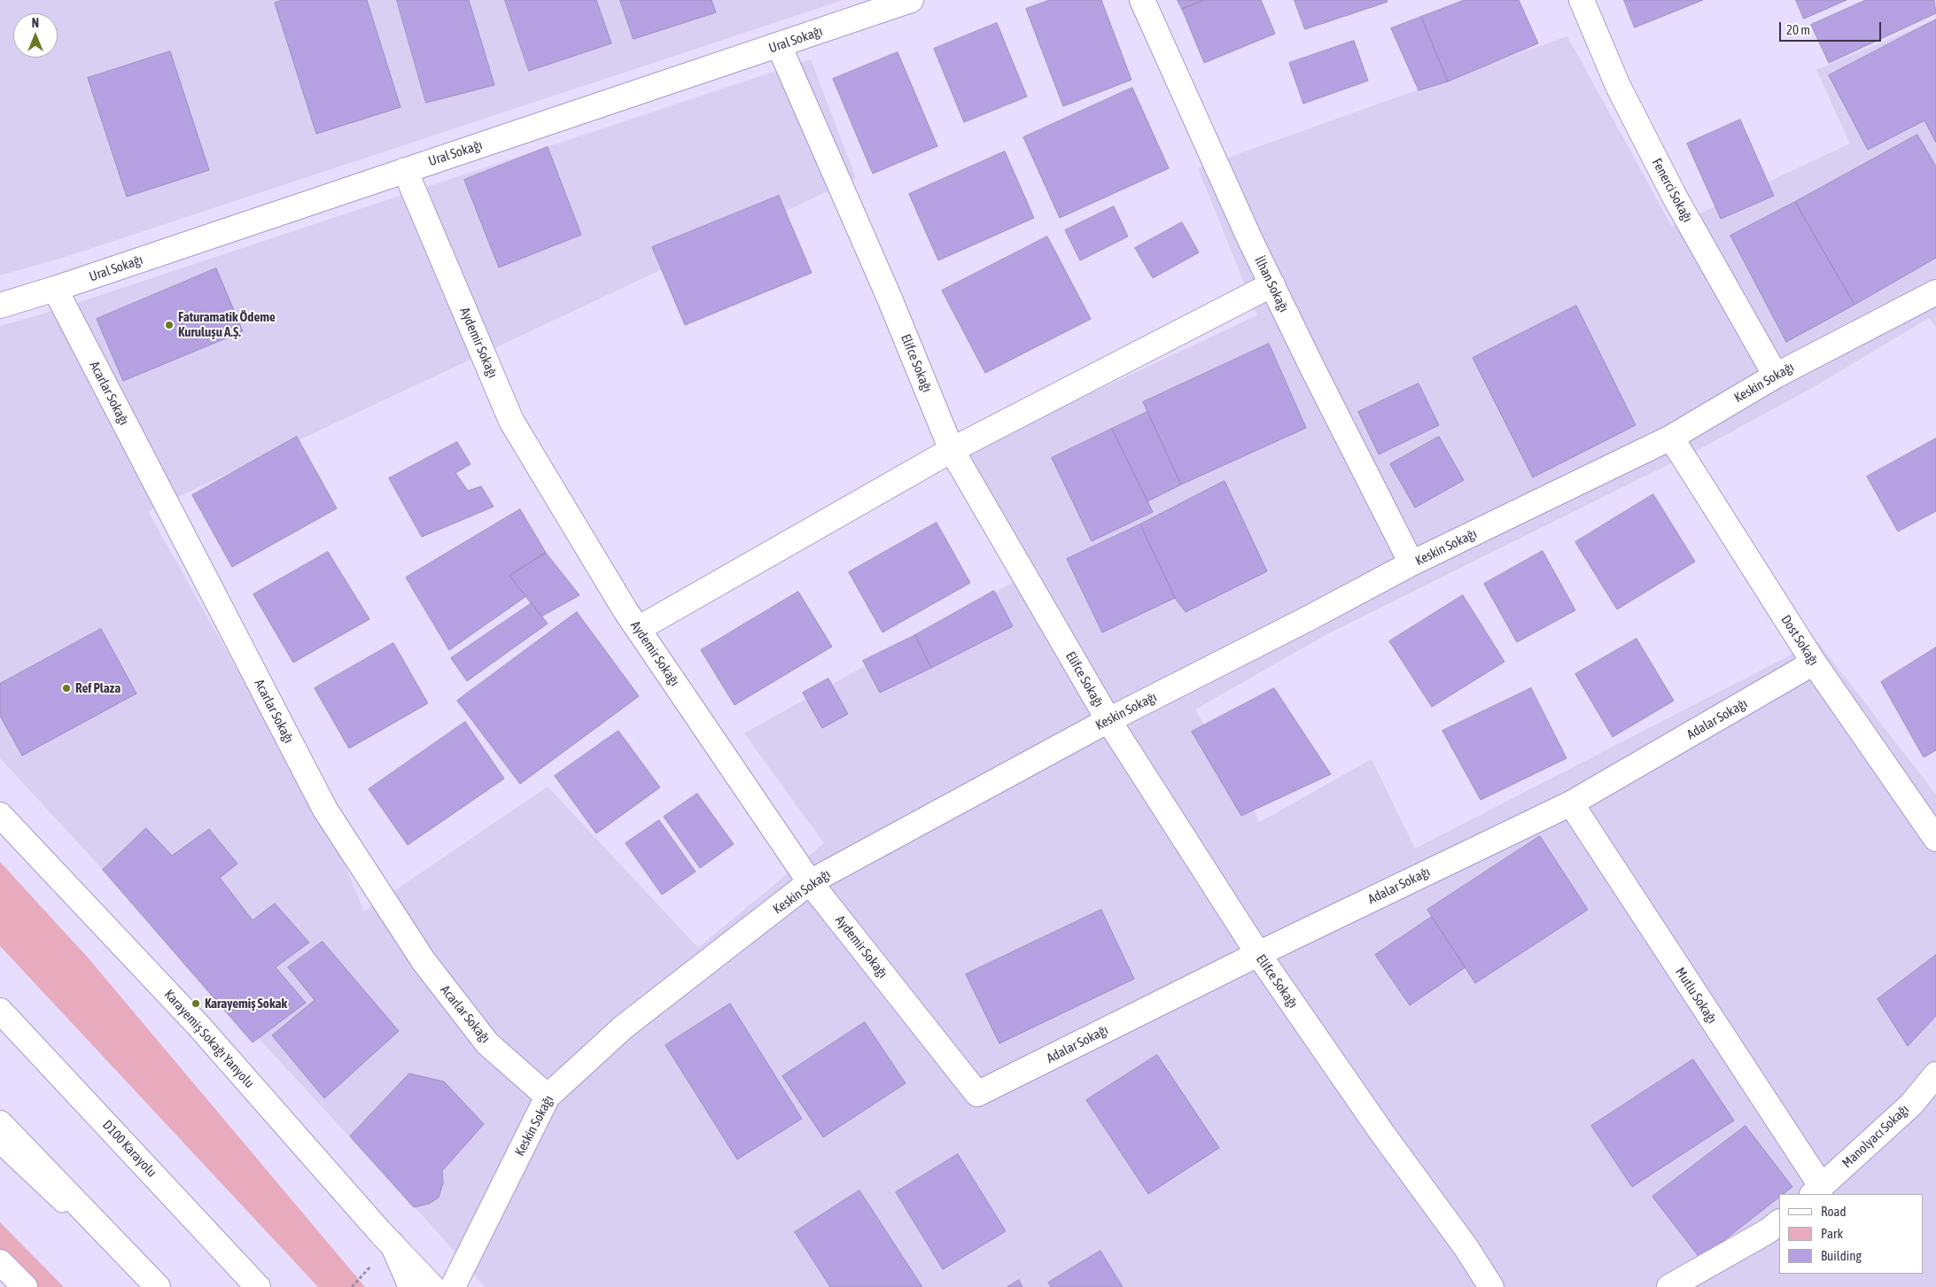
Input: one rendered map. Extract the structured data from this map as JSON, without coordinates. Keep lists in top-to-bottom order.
{
  "streets": {
    "main road": [
      "Ural Sokağı",
      "Fenerci Sokağı",
      "İlhan Sokağı",
      "Aydemir Sokağı",
      "Elifce Sokağı",
      "Keskin Sokağı",
      "Acarlar Sokağı",
      "Dost Sokağı",
      "Adalar Sokağı",
      "Mutlu Sokağı",
      "Karayemiş Sokağı Yanyolu",
      "Manolyacı Sokağı",
      "D100 Karayolu"
    ]
  },
  "crossings": [
    ["Ural Sokağı", "Aydemir Sokağı"],
    ["Ural Sokağı", "Elifce Sokağı"],
    ["Ural Sokağı", "Acarlar Sokağı"],
    ["Fenerci Sokağı", "Keskin Sokağı"],
    ["İlhan Sokağı", "Keskin Sokağı"],
    ["Aydemir Sokağı", "Keskin Sokağı"],
    ["Aydemir Sokağı", "Adalar Sokağı"],
    ["Elifce Sokağı", "Keskin Sokağı"],
    ["Elifce Sokağı", "Adalar Sokağı"],
    ["Keskin Sokağı", "Acarlar Sokağı"],
    ["Keskin Sokağı", "Dost Sokağı"],
    ["Dost Sokağı", "Adalar Sokağı"],
    ["Adalar Sokağı", "Mutlu Sokağı"],
    ["Mutlu Sokağı", "Manolyacı Sokağı"]
  ],
  "places": ["Faturamatik Ödeme Kuruluşu A.Ş.", "Ref Plaza", "Karayemiş Sokak"],
  "legend": ["Road", "Park", "Building"],
  "scale_bar": "20 m",
  "north": "top"
}
